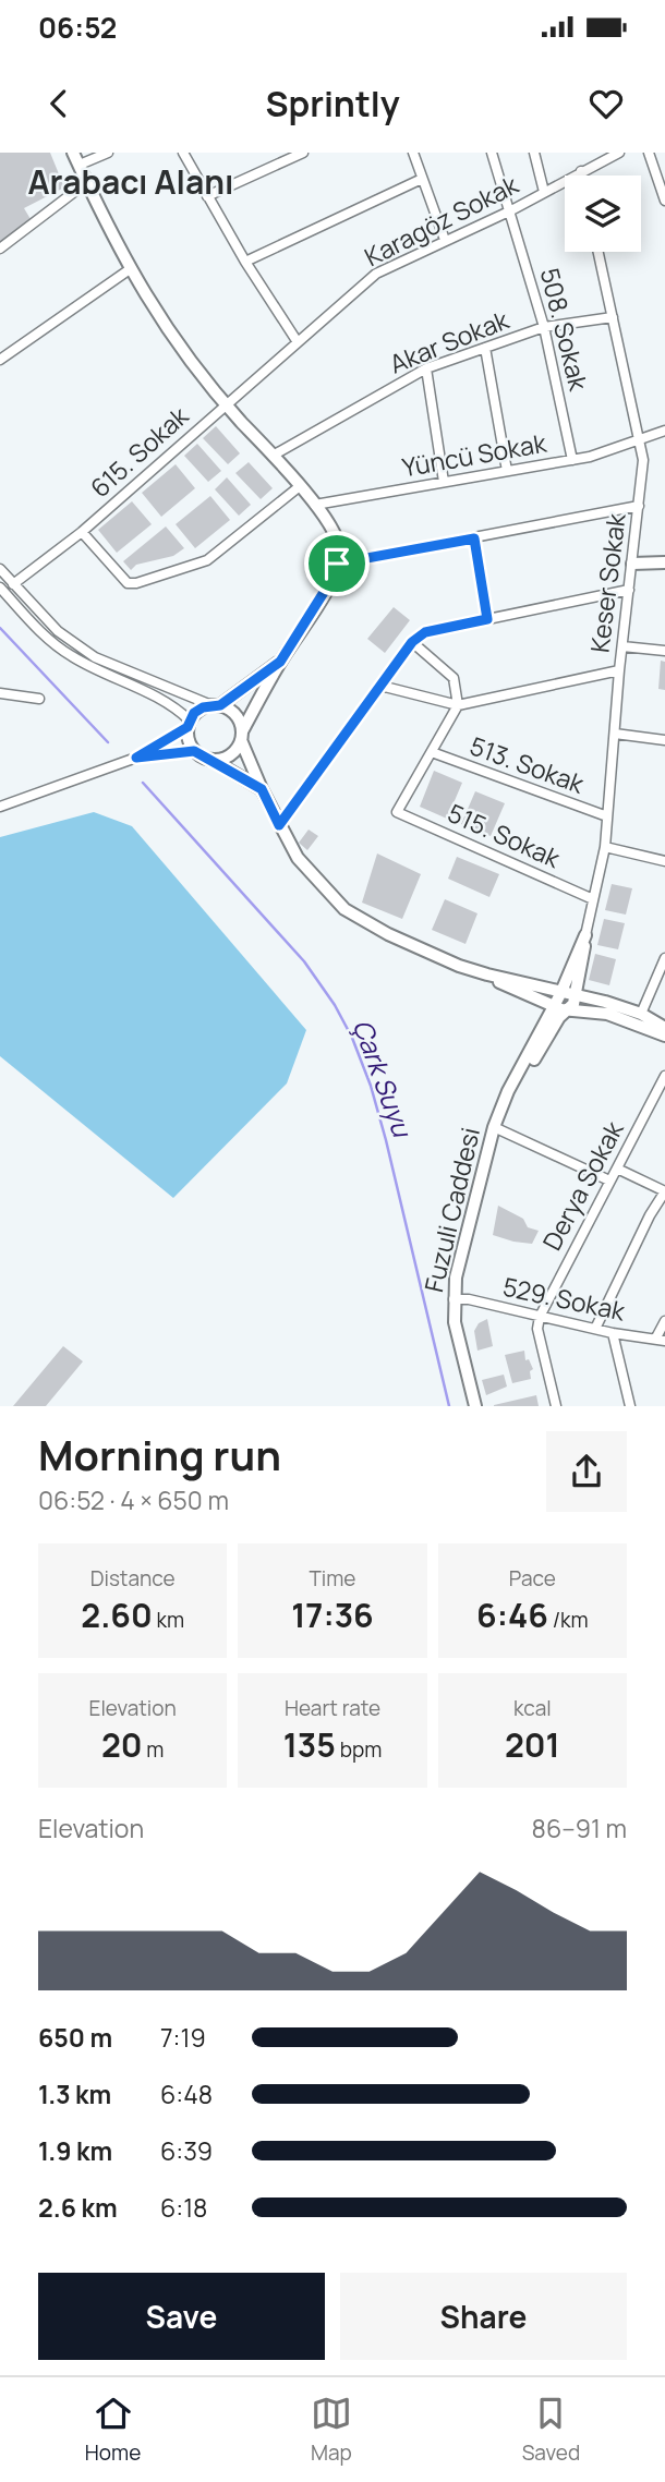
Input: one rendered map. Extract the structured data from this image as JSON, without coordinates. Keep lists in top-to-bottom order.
{
  "streets": {
    "street": [
      "Karagöz Sokak",
      "508. Sokak",
      "Akar Sokak",
      "615. Sokak",
      "Yüncü Sokak",
      "Keser Sokak",
      "513. Sokak",
      "515. Sokak",
      "Derya Sokak",
      "Fuzuli Caddesi",
      "529. Sokak"
    ]
  },
  "crossings": [
    ["Karagöz Sokak", "508. Sokak"],
    ["Karagöz Sokak", "615. Sokak"],
    ["508. Sokak", "Akar Sokak"],
    ["508. Sokak", "Yüncü Sokak"],
    ["Akar Sokak", "Keser Sokak"],
    ["Yüncü Sokak", "Keser Sokak"],
    ["Keser Sokak", "513. Sokak"],
    ["Keser Sokak", "515. Sokak"],
    ["513. Sokak", "515. Sokak"],
    ["Derya Sokak", "529. Sokak"],
    ["Fuzuli Caddesi", "529. Sokak"]
  ],
  "districts": ["Arabacı Alanı"],
  "water": ["Çark Suyu"],
  "page": {
    "status": "06:52",
    "header": "Sprintly",
    "heading": ["Morning run", "06:52 · 4 × 650 m"],
    "stats": [
      ["Distance", "2.60 km"],
      ["Time", "17:36"],
      ["Pace", "6:46 /km"],
      ["Elevation", "20 m"],
      ["Heart rate", "135 bpm"],
      ["kcal", "201"]
    ],
    "chart": ["Elevation", "86–91 m"],
    "list": [
      {
        "name": "650 m",
        "note": "7:19"
      },
      {
        "name": "1.3 km",
        "note": "6:48"
      },
      {
        "name": "1.9 km",
        "note": "6:39"
      },
      {
        "name": "2.6 km",
        "note": "6:18"
      }
    ],
    "buttons": ["Save", "Share"],
    "tabs": ["Home", "Map", "Saved"]
  }
}
